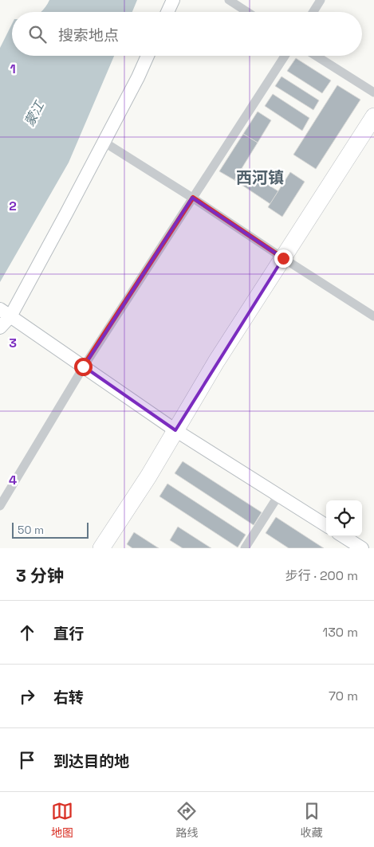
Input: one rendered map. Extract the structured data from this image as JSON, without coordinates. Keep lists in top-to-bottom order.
{
  "districts": ["西河镇"],
  "water": ["蒙江"],
  "scale_bar": "50 m",
  "page": {
    "search": "搜索地点",
    "scale": "50 m",
    "heading": ["3 分钟", "步行 · 200 m"],
    "list": [
      ["直行", "130 m"],
      ["右转", "70 m"],
      "到达目的地"
    ],
    "nav": ["地图", "路线", "收藏"]
  },
  "grid": {
    "rows": [
      "1",
      "2",
      "3",
      "4"
    ]
  }
}
